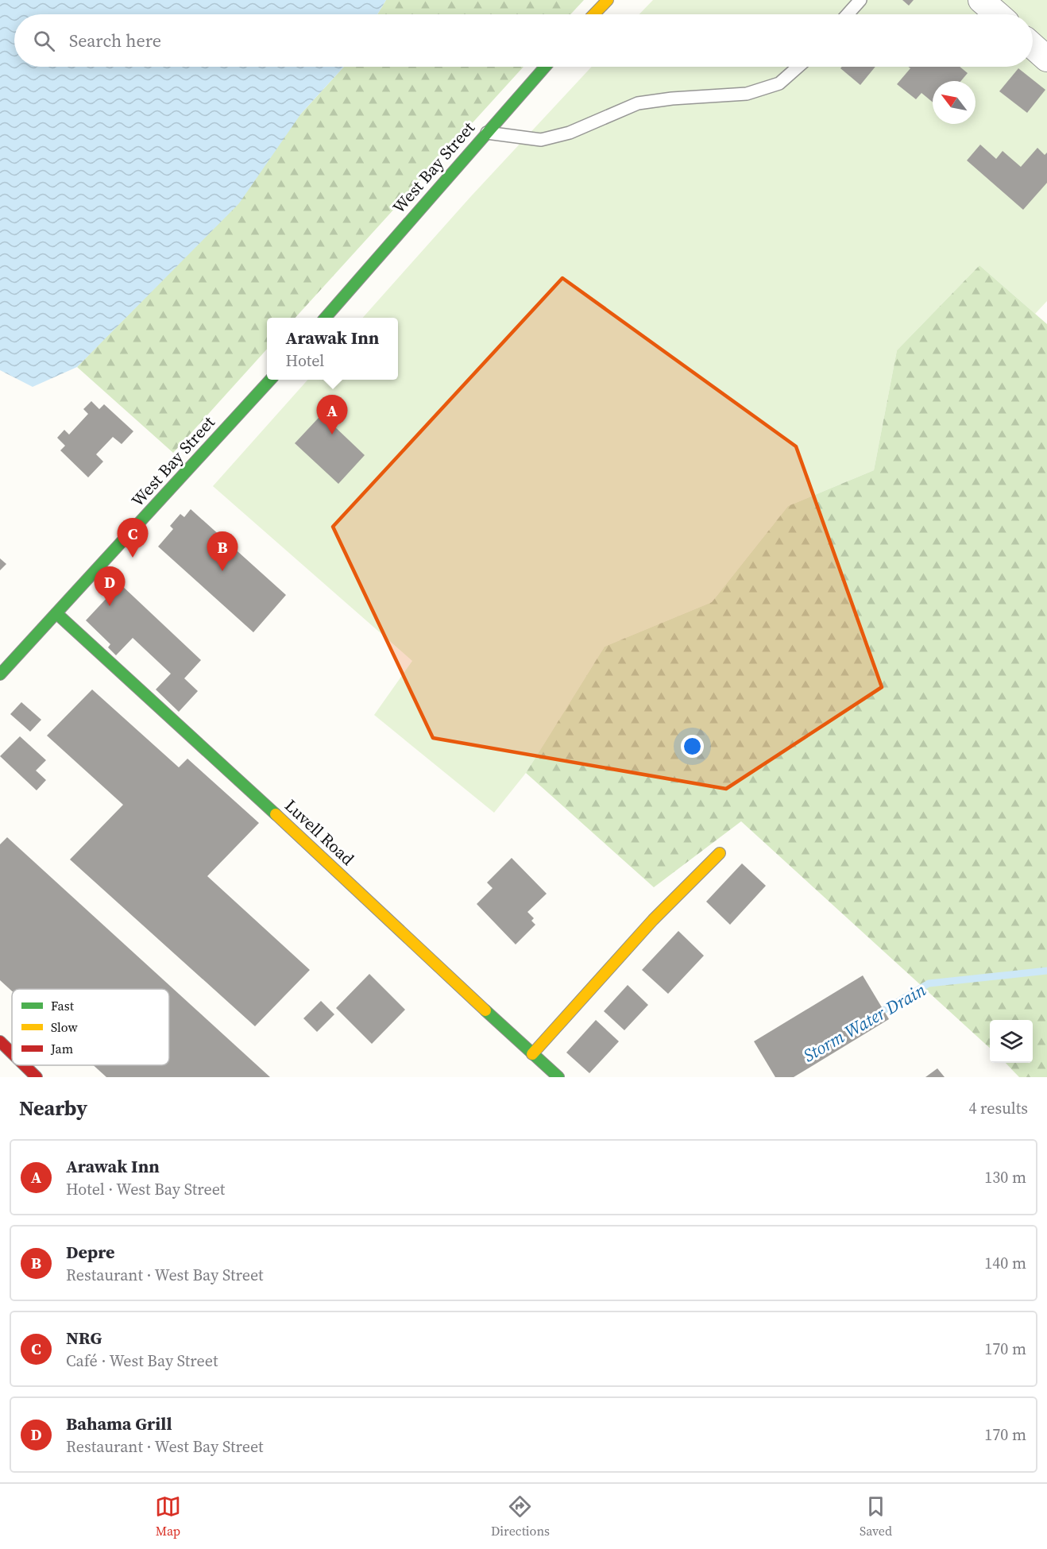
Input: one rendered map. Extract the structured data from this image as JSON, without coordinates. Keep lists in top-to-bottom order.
{
  "streets": {
    "main road": ["West Bay Street", "Luvell Road"]
  },
  "crossings": [
    ["West Bay Street", "Luvell Road"]
  ],
  "water": ["Storm Water Drain"],
  "legend": ["Fast", "Slow", "Jam"],
  "north": "top left",
  "page": {
    "search": "Search here",
    "popup": ["Arawak Inn", "Hotel"],
    "pins": [
      "A",
      "C",
      "B",
      "D"
    ],
    "heading": ["Nearby", "4 results"],
    "list": [
      {
        "mark": "A",
        "name": "Arawak Inn",
        "note": "Hotel · West Bay Street",
        "value": "130 m"
      },
      {
        "mark": "B",
        "name": "Depre",
        "note": "Restaurant · West Bay Street",
        "value": "140 m"
      },
      {
        "mark": "C",
        "name": "NRG",
        "note": "Café · West Bay Street",
        "value": "170 m"
      },
      {
        "mark": "D",
        "name": "Bahama Grill",
        "note": "Restaurant · West Bay Street",
        "value": "170 m"
      }
    ],
    "nav": ["Map", "Directions", "Saved"]
  }
}
